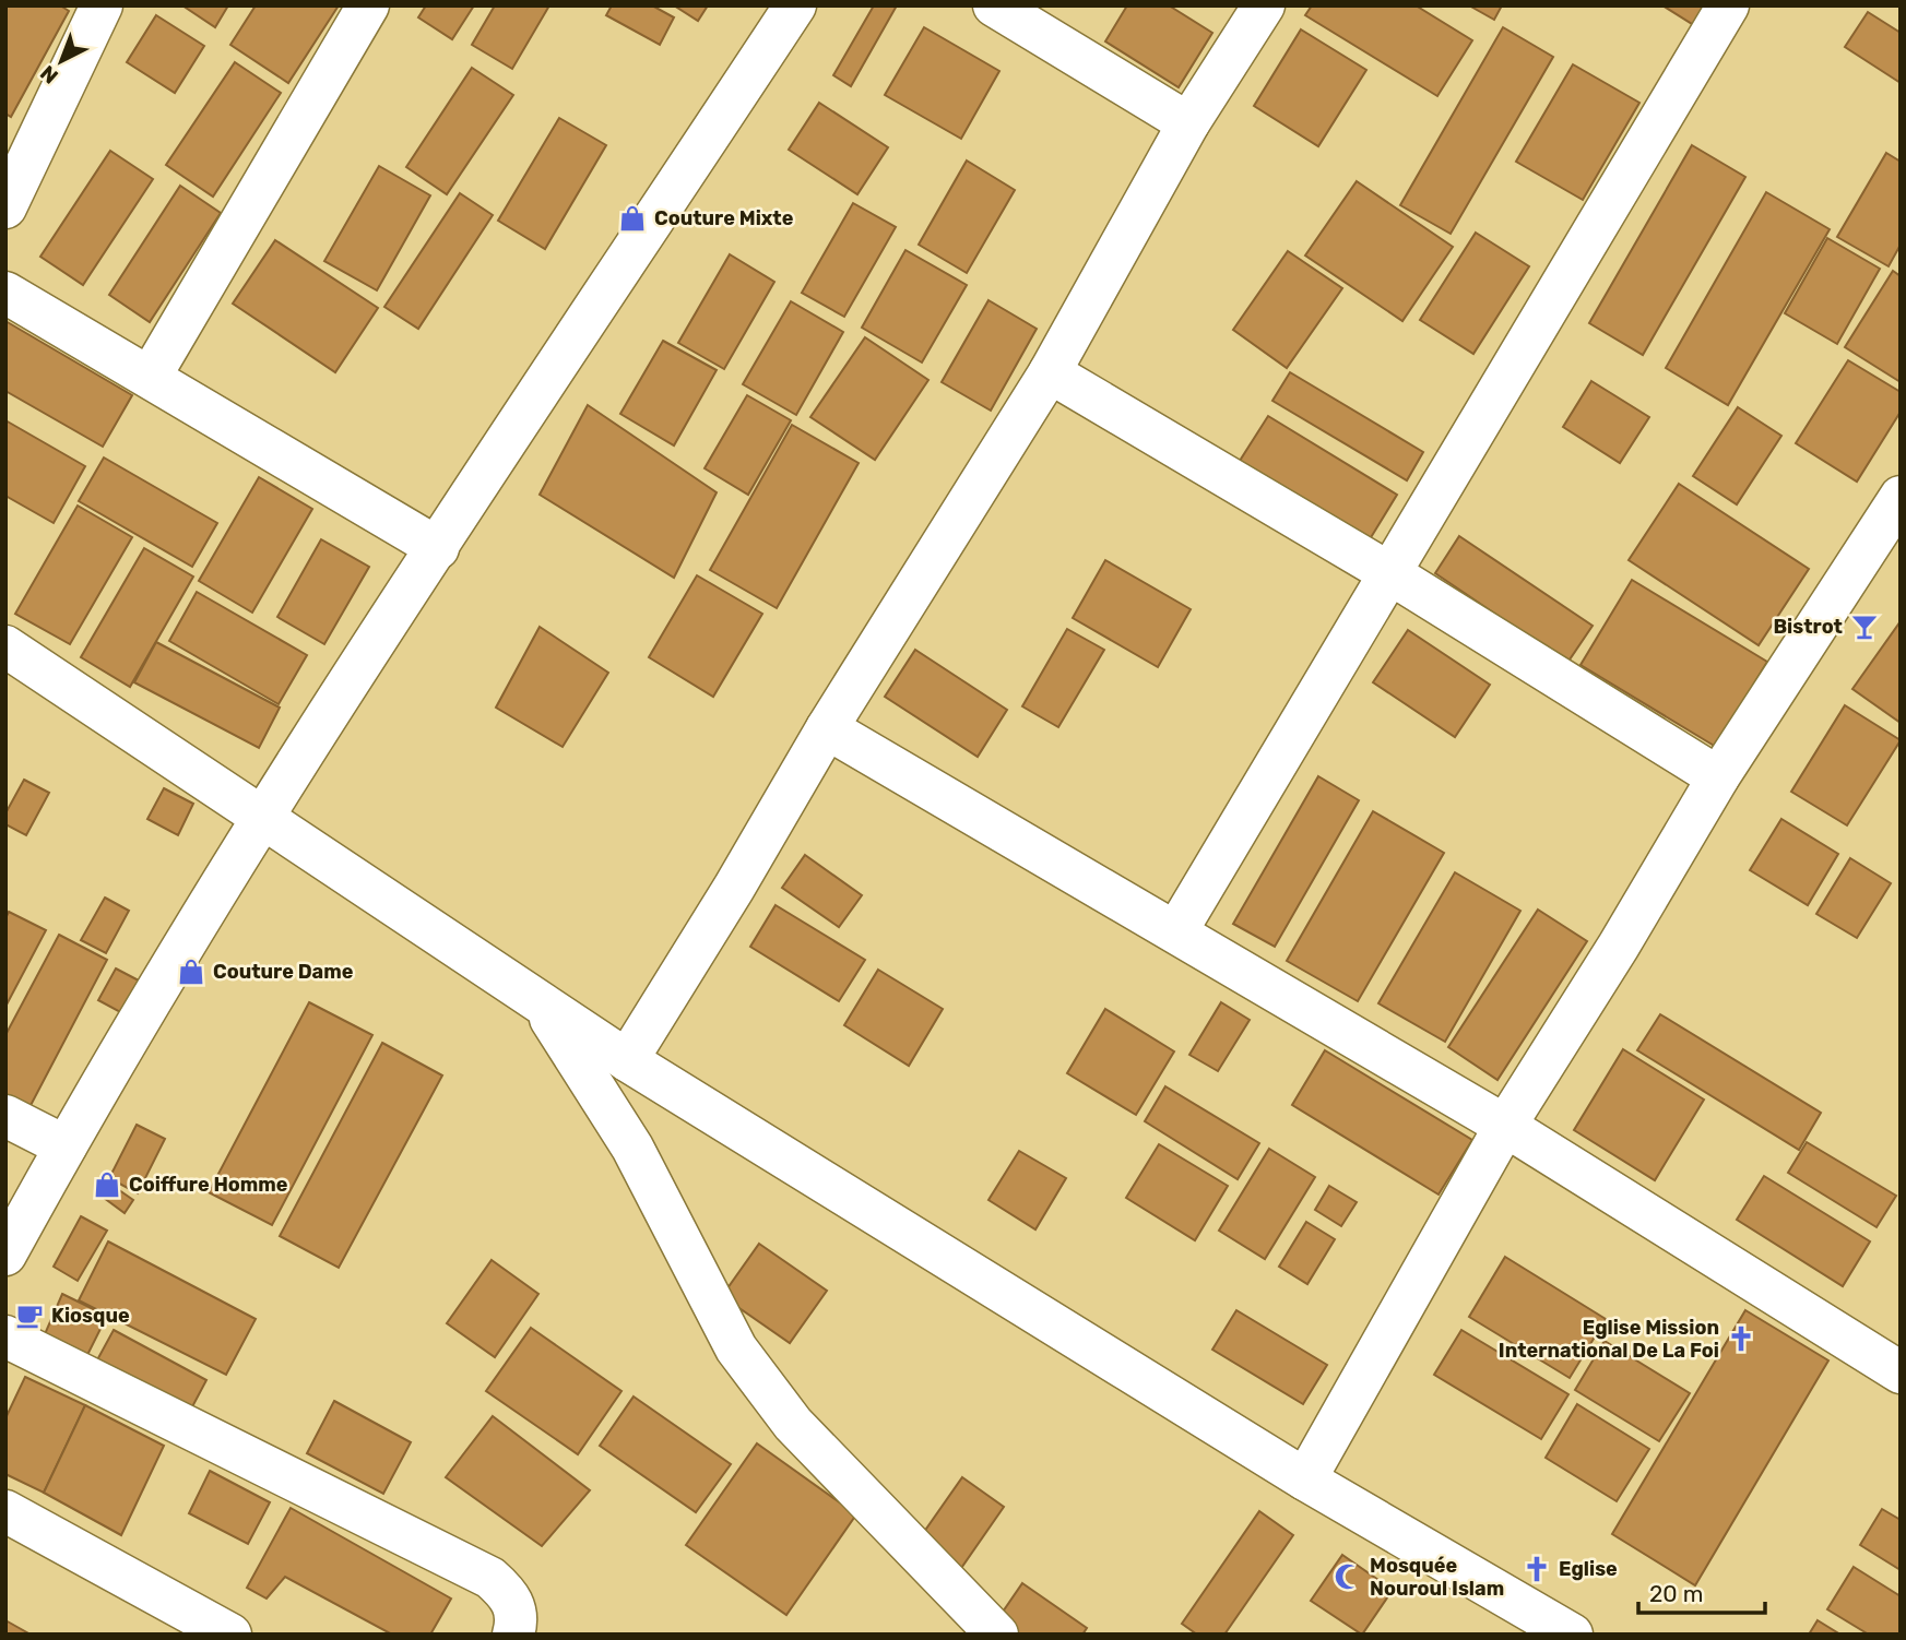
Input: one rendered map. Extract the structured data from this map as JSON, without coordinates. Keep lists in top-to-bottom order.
{
  "places": {
    "shop": ["Couture Mixte", "Couture Dame", "Coiffure Homme"],
    "bar": ["Bistrot"],
    "cafe": ["Kiosque"],
    "church": ["Eglise Mission International De La Foi", "Eglise"],
    "mosque": ["Mosquée Nouroul Islam"]
  },
  "scale_bar": "20 m",
  "north": "bottom left"
}
